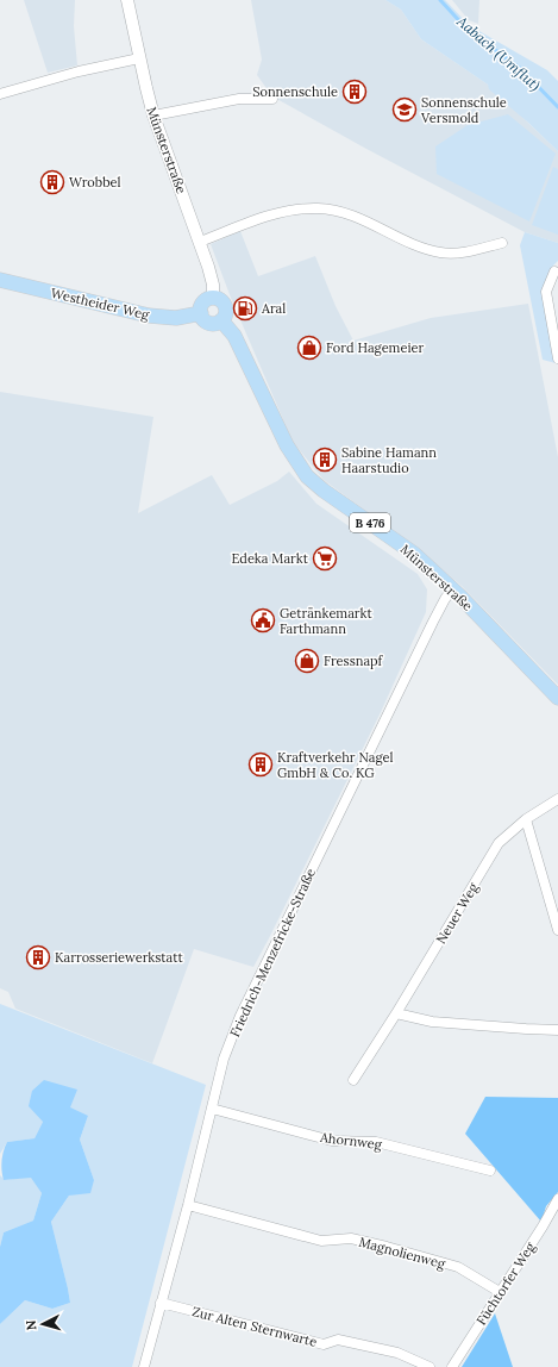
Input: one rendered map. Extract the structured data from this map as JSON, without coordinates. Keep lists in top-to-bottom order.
{
  "streets": {
    "main road": ["Münsterstraße", "Westheider Weg", "B 476"],
    "street": [
      "Neuer Weg",
      "Friedrich-Menzefricke-Straße",
      "Ahornweg",
      "Magnolienweg",
      "Füchtorfer Weg",
      "Zur Alten Sternwarte"
    ]
  },
  "crossings": [
    ["Münsterstraße", "Westheider Weg"],
    ["Münsterstraße", "Friedrich-Menzefricke-Straße"],
    ["Friedrich-Menzefricke-Straße", "Ahornweg"],
    ["Friedrich-Menzefricke-Straße", "Magnolienweg"],
    ["Friedrich-Menzefricke-Straße", "Zur Alten Sternwarte"],
    ["Magnolienweg", "Füchtorfer Weg"]
  ],
  "water": ["Aabach (Umflut)"],
  "places": {
    "building": [
      "Sonnenschule",
      "Wrobbel",
      "Sabine Hamann Haarstudio",
      "Kraftverkehr Nagel GmbH & Co. KG",
      "Karrosseriewerkstatt"
    ],
    "school or university": ["Sonnenschule Versmold"],
    "fuel station": ["Aral"],
    "shop": ["Ford Hagemeier", "Fressnapf"],
    "supermarket": ["Edeka Markt"],
    "public building": ["Getränkemarkt Farthmann"]
  },
  "north": "left"
}
